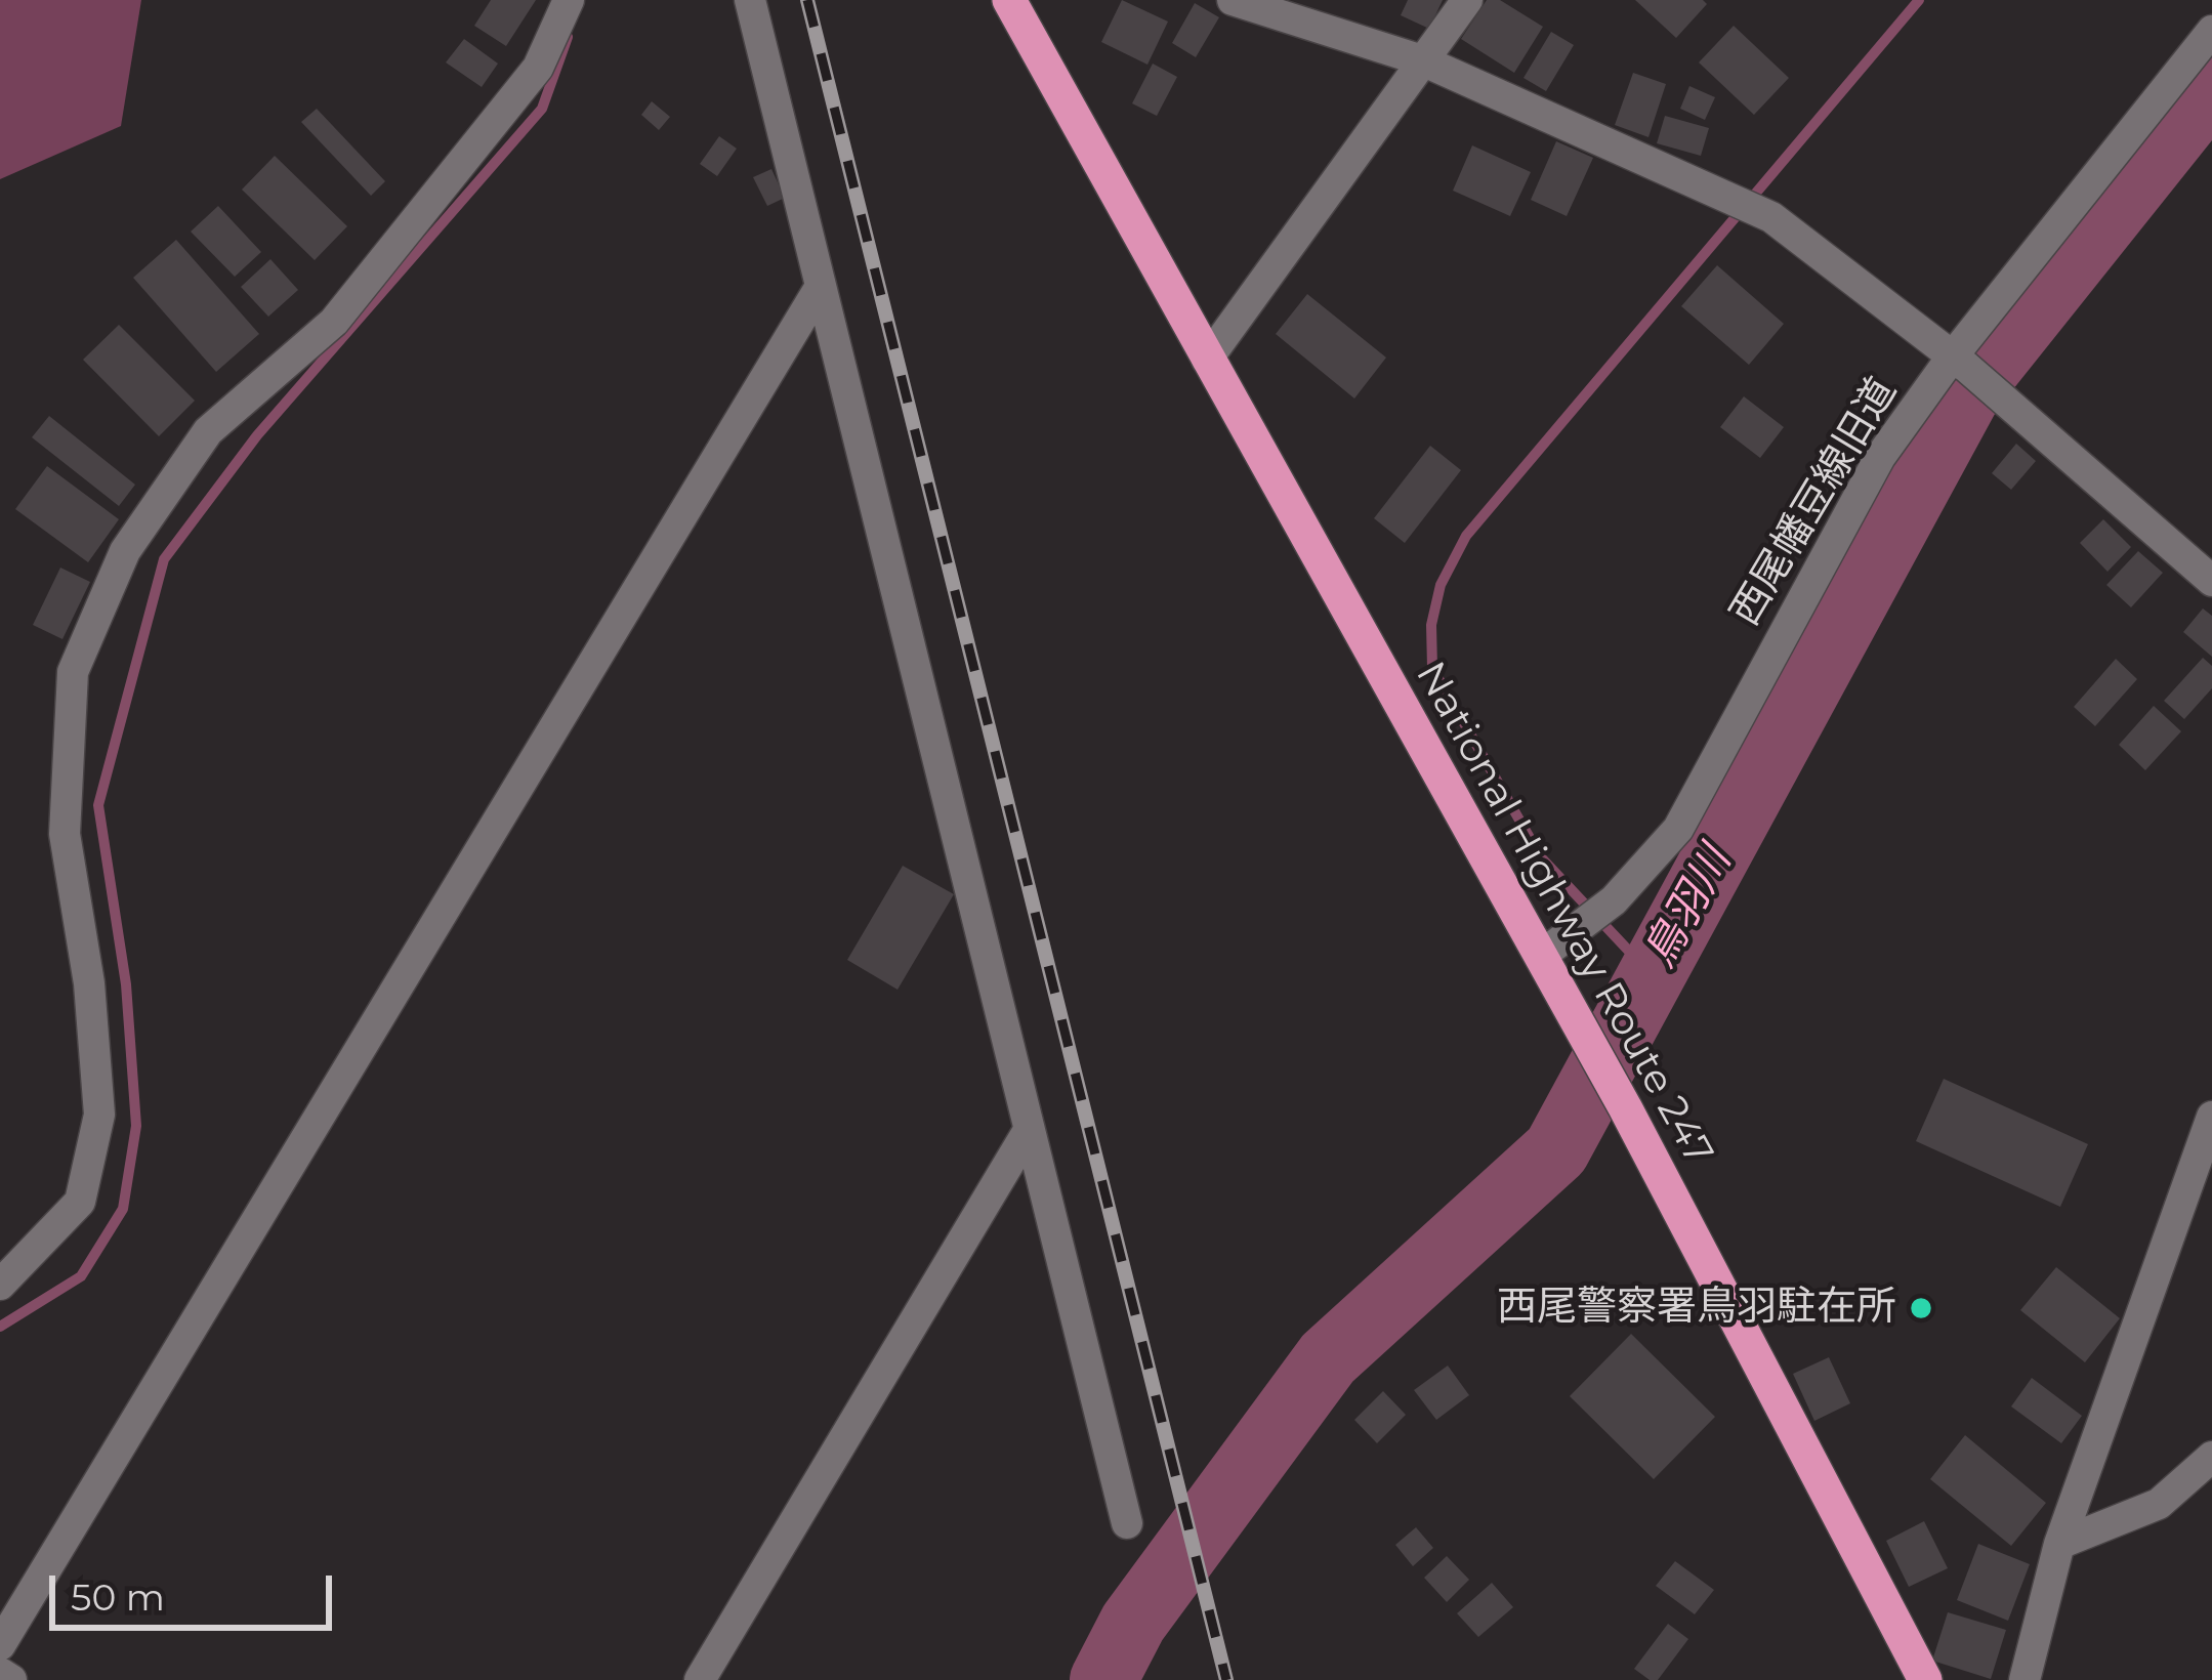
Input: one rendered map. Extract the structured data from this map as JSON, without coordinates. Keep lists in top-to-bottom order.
{
  "streets": {
    "highway": ["National Highway Route 247"],
    "street": ["西尾幡豆線旧道"]
  },
  "crossings": [
    ["西尾幡豆線旧道", "National Highway Route 247"]
  ],
  "water": ["鳥羽川"],
  "places": ["西尾警察署鳥羽駐在所"],
  "scale_bar": "50 m"
}
